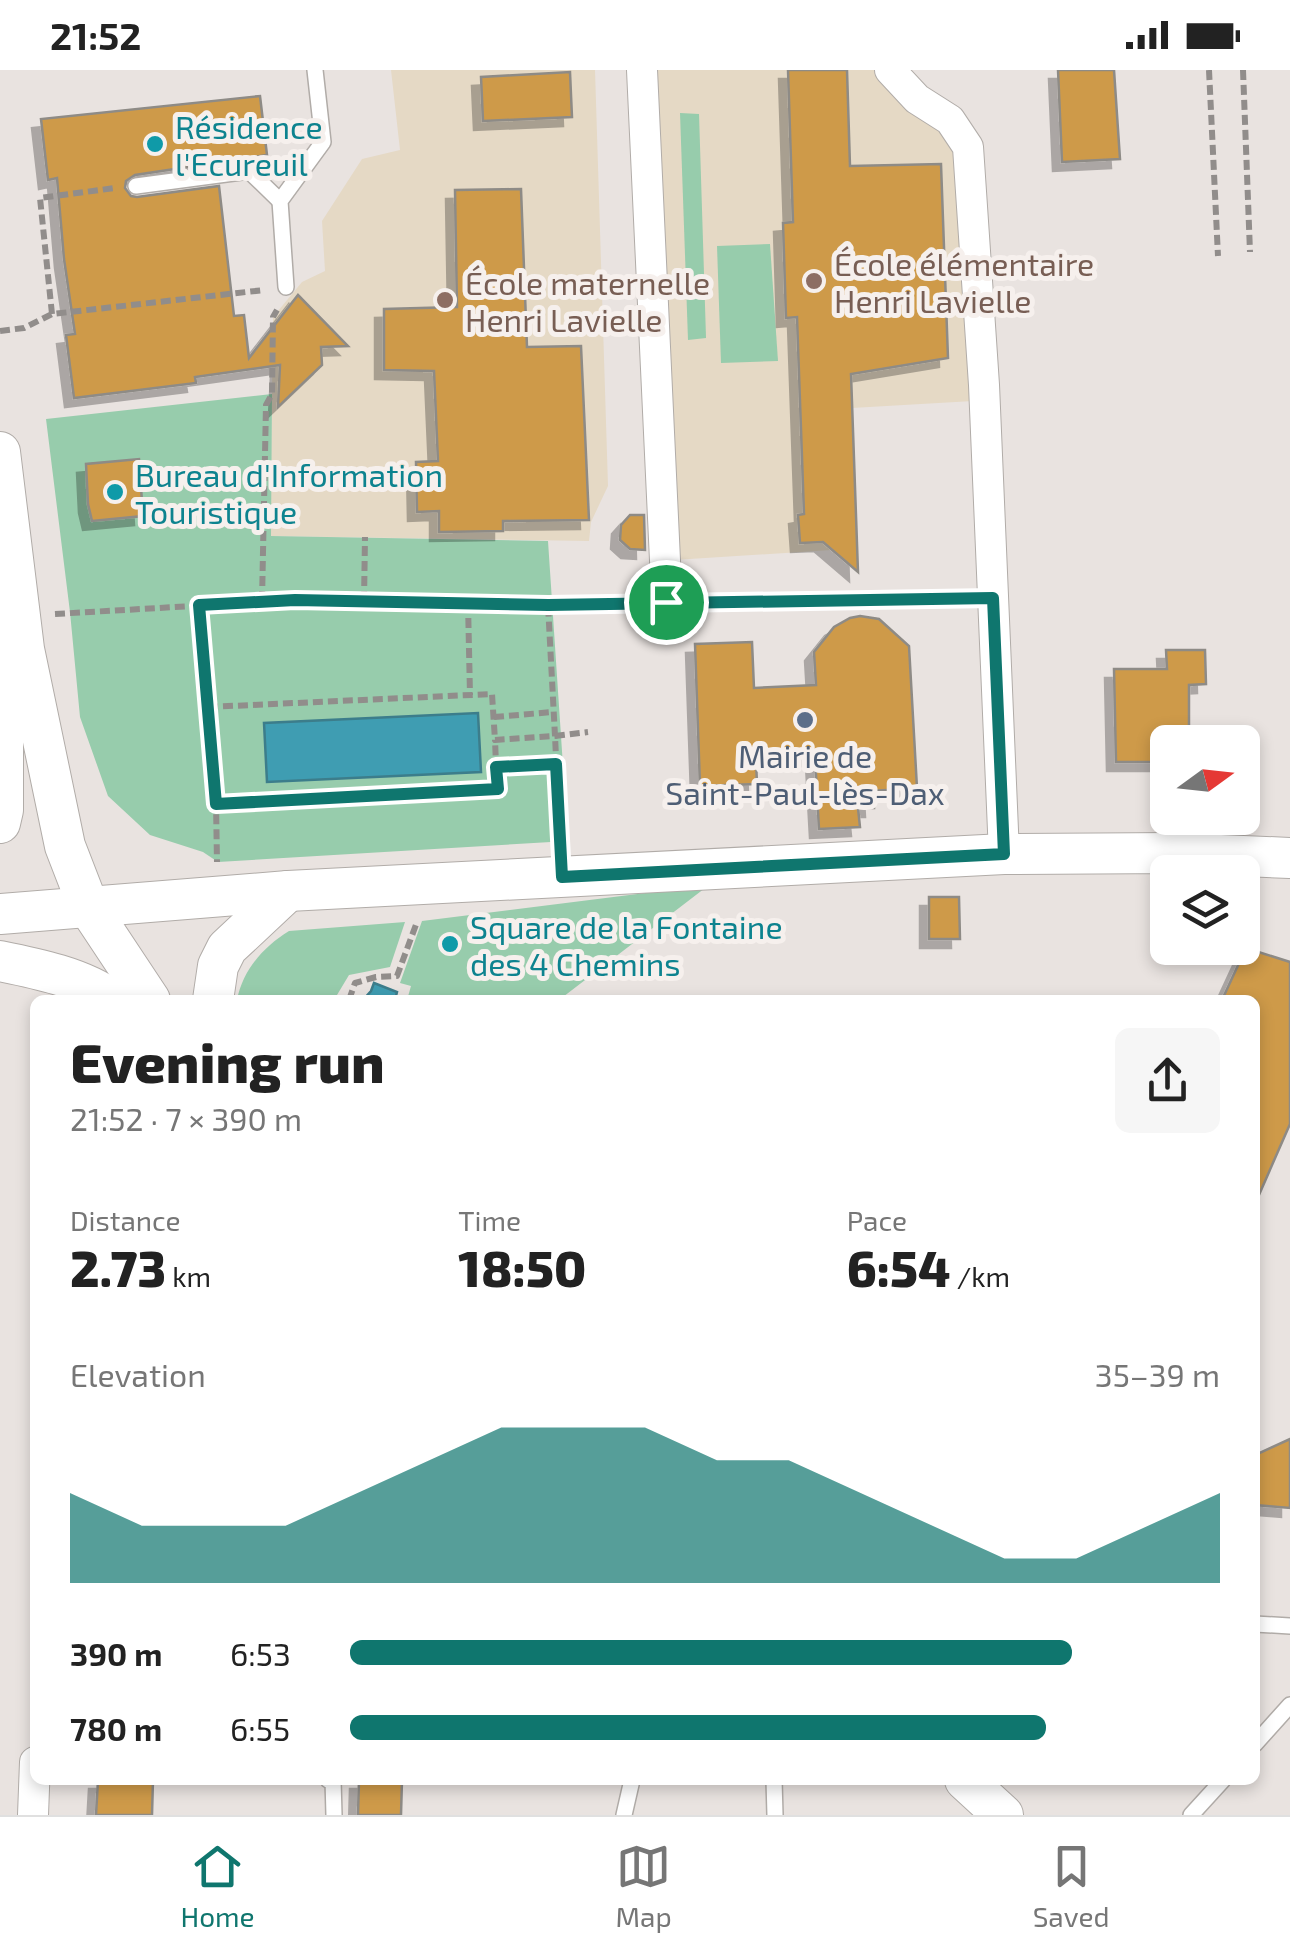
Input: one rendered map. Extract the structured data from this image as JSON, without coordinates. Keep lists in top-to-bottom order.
{
  "places": [
    "Résidence l'Ecureuil",
    "École élémentaire Henri Lavielle",
    "École maternelle Henri Lavielle",
    "Bureau d'Information Touristique",
    "Mairie de Saint-Paul-lès-Dax",
    "Square de la Fontaine des 4 Chemins"
  ],
  "north": "right",
  "page": {
    "status": "21:52",
    "heading": ["Evening run", "21:52 · 7 × 390 m"],
    "stats": [
      ["Distance", "2.73 km"],
      ["Time", "18:50"],
      ["Pace", "6:54 /km"]
    ],
    "chart": ["Elevation", "35–39 m"],
    "list": [
      {
        "name": "390 m",
        "note": "6:53"
      },
      {
        "name": "780 m",
        "note": "6:55"
      }
    ],
    "tabs": ["Home", "Map", "Saved"]
  }
}
